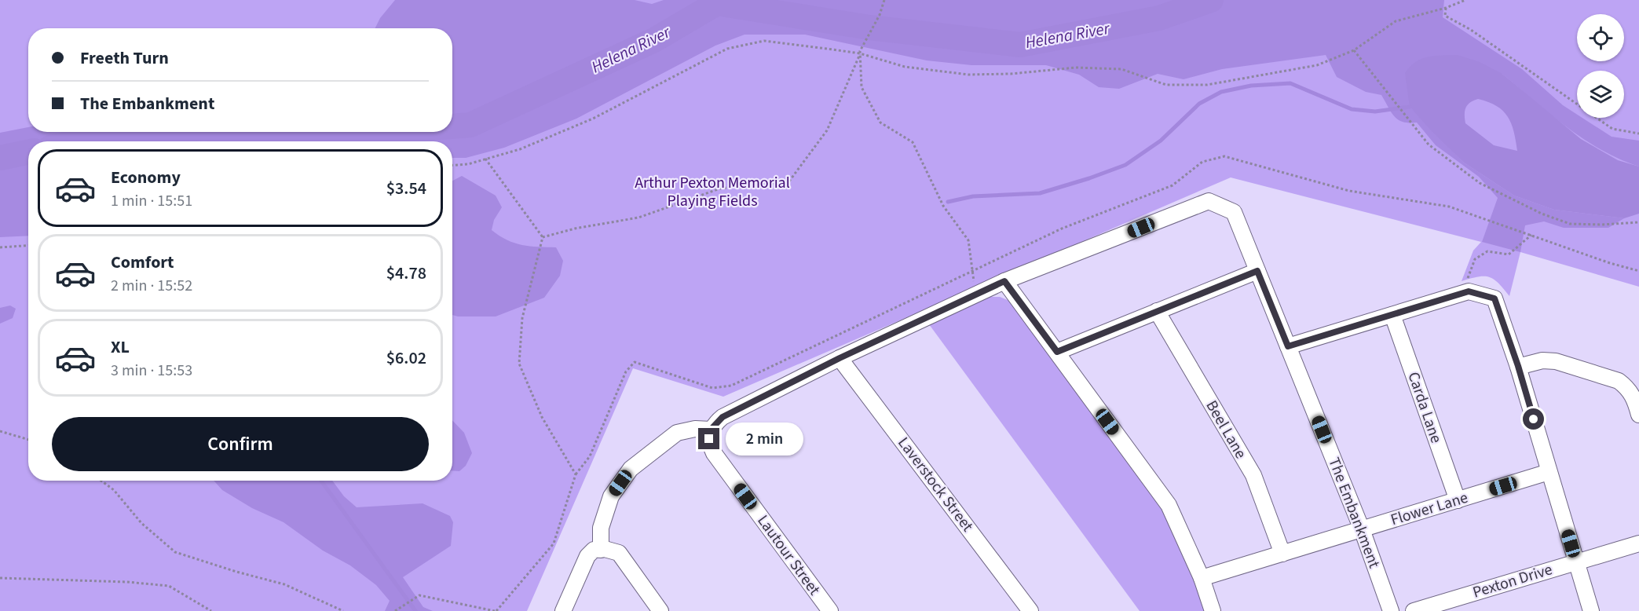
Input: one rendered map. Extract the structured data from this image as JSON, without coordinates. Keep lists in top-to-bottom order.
{
  "streets": {
    "street": [
      "Carda Lane",
      "Beel Lane",
      "Laverstock Street",
      "Flower Lane",
      "The Embankment",
      "Lautour Street",
      "Pexton Drive"
    ]
  },
  "crossings": [
    ["Carda Lane", "Flower Lane"],
    ["Beel Lane", "Flower Lane"],
    ["Laverstock Street", "The Embankment"],
    ["Flower Lane", "The Embankment"],
    ["The Embankment", "Lautour Street"]
  ],
  "water": ["Helena River"],
  "parks": ["Arthur Pexton Memorial Playing Fields"],
  "page": {
    "banner": ["Freeth Turn", "The Embankment"],
    "list": [
      {
        "name": "Economy",
        "note": "1 min · 15:51",
        "value": "$3.54"
      },
      {
        "name": "Comfort",
        "note": "2 min · 15:52",
        "value": "$4.78"
      },
      {
        "name": "XL",
        "note": "3 min · 15:53",
        "value": "$6.02"
      }
    ],
    "buttons": "Confirm",
    "bubble": "2 min"
  }
}
